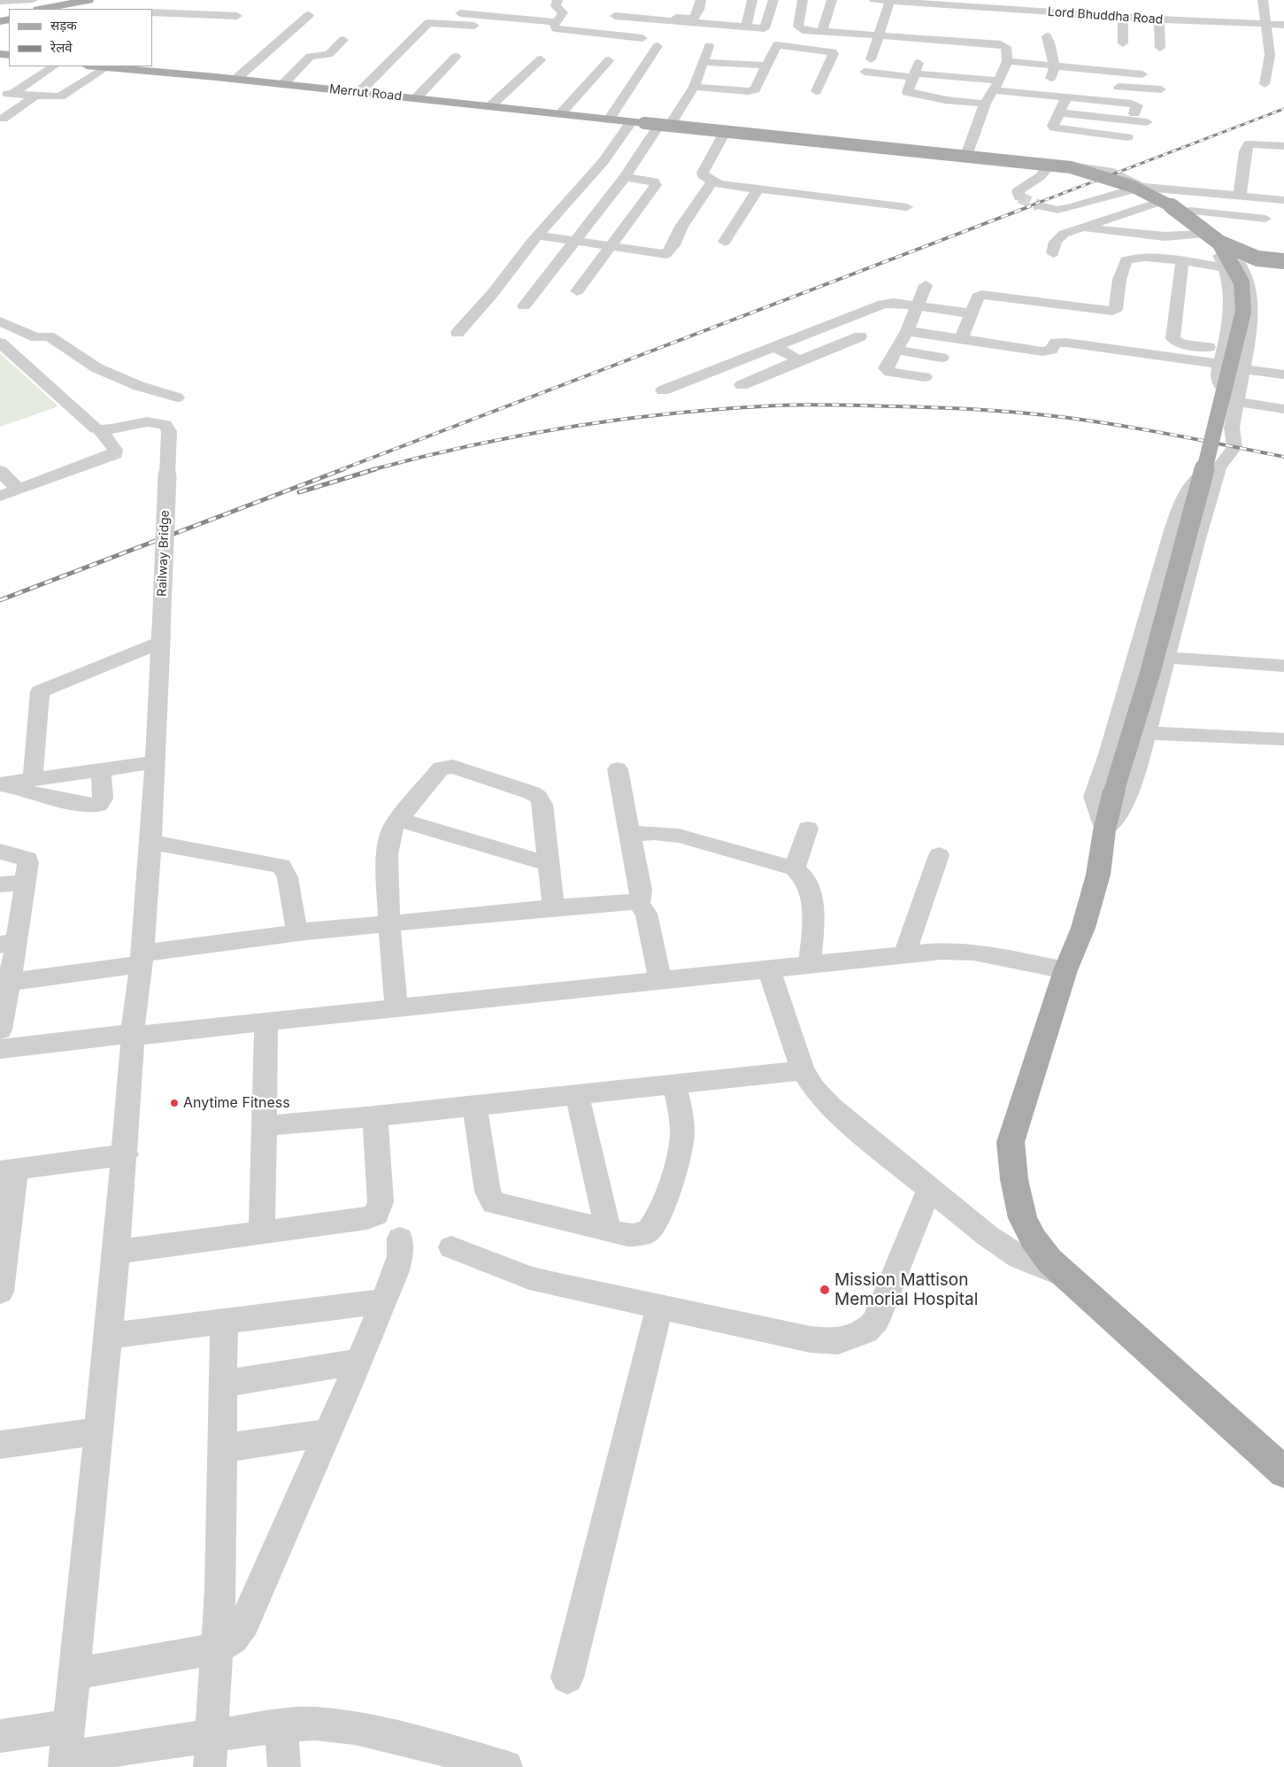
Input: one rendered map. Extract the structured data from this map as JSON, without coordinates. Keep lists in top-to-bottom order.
{
  "streets": {
    "main road": ["Merrut Road"],
    "street": ["Lord Bhuddha Road", "Railway Bridge"]
  },
  "places": ["Anytime Fitness", "Mission Mattison Memorial Hospital"],
  "legend": ["सड़क", "रेलवे"]
}
